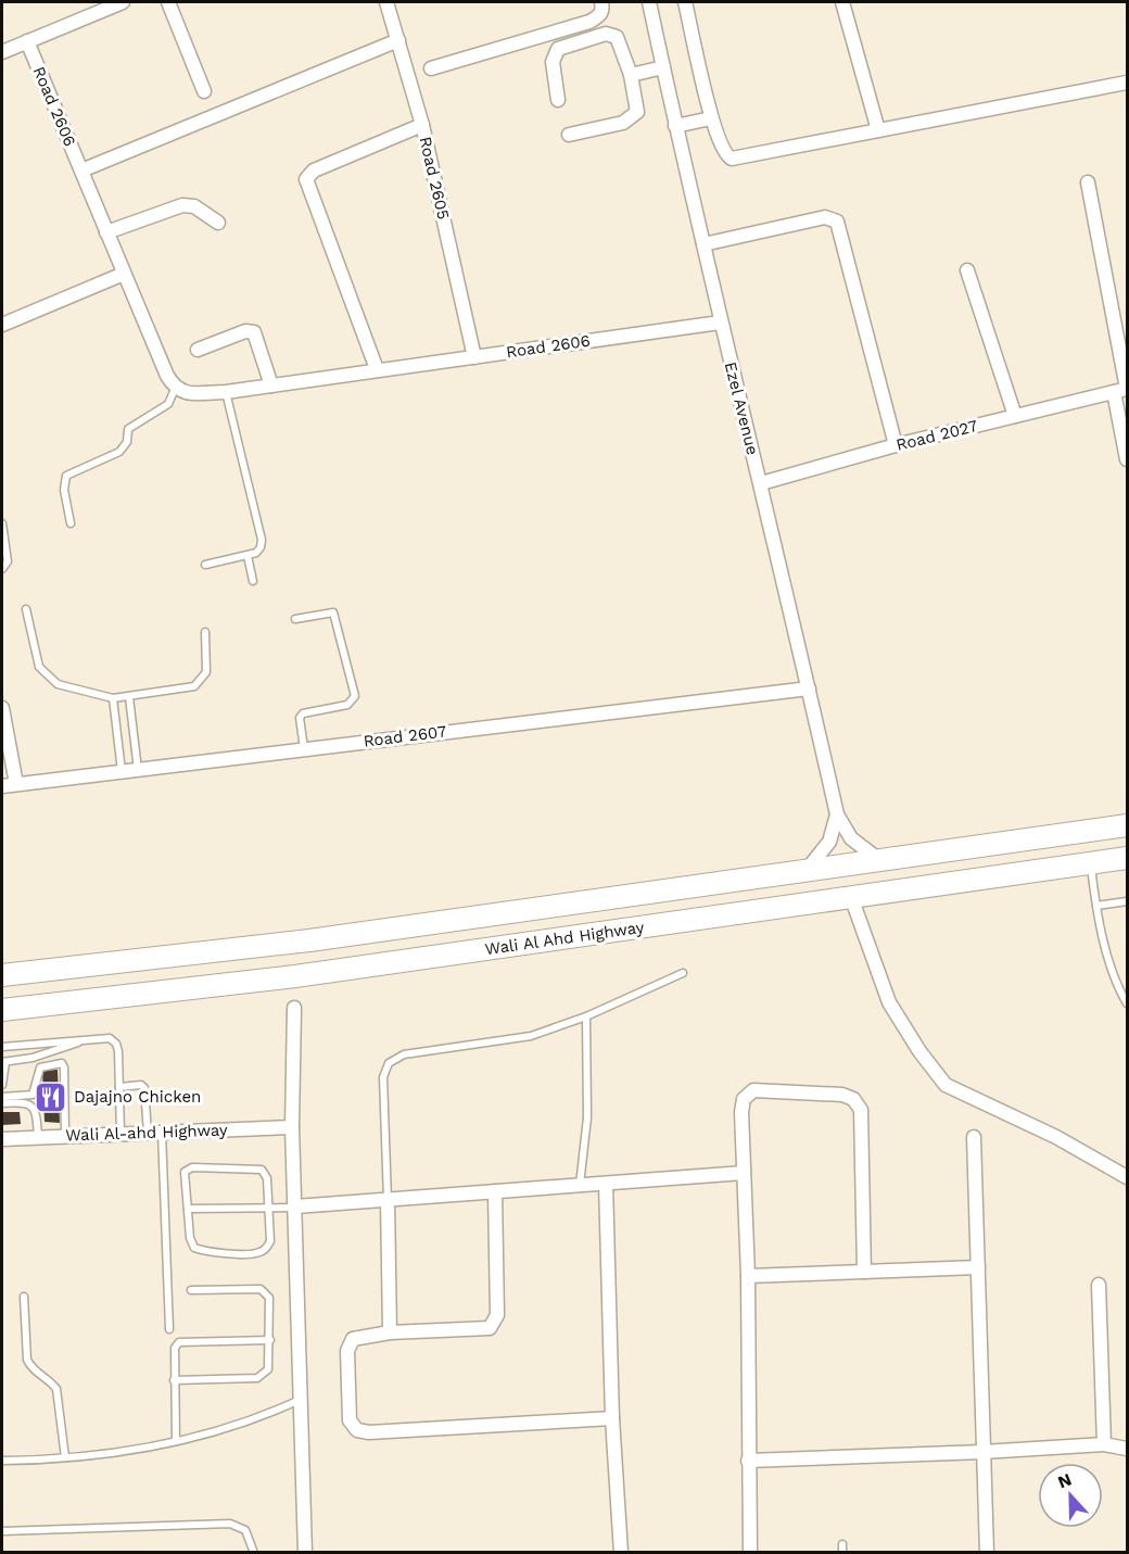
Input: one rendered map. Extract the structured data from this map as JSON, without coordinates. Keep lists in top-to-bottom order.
{
  "streets": {
    "main road": ["Wali Al Ahd Highway"],
    "street": [
      "Road 2606",
      "Road 2605",
      "Ezel Avenue",
      "Road 2027",
      "Road 2607",
      "Wali Al-ahd Highway"
    ]
  },
  "crossings": [
    ["Road 2606", "Road 2605"],
    ["Road 2606", "Ezel Avenue"],
    ["Ezel Avenue", "Road 2027"],
    ["Ezel Avenue", "Road 2607"],
    ["Ezel Avenue", "Wali Al Ahd Highway"]
  ],
  "places": {
    "restaurant": ["Dajajno Chicken"]
  },
  "north": "top"
}
